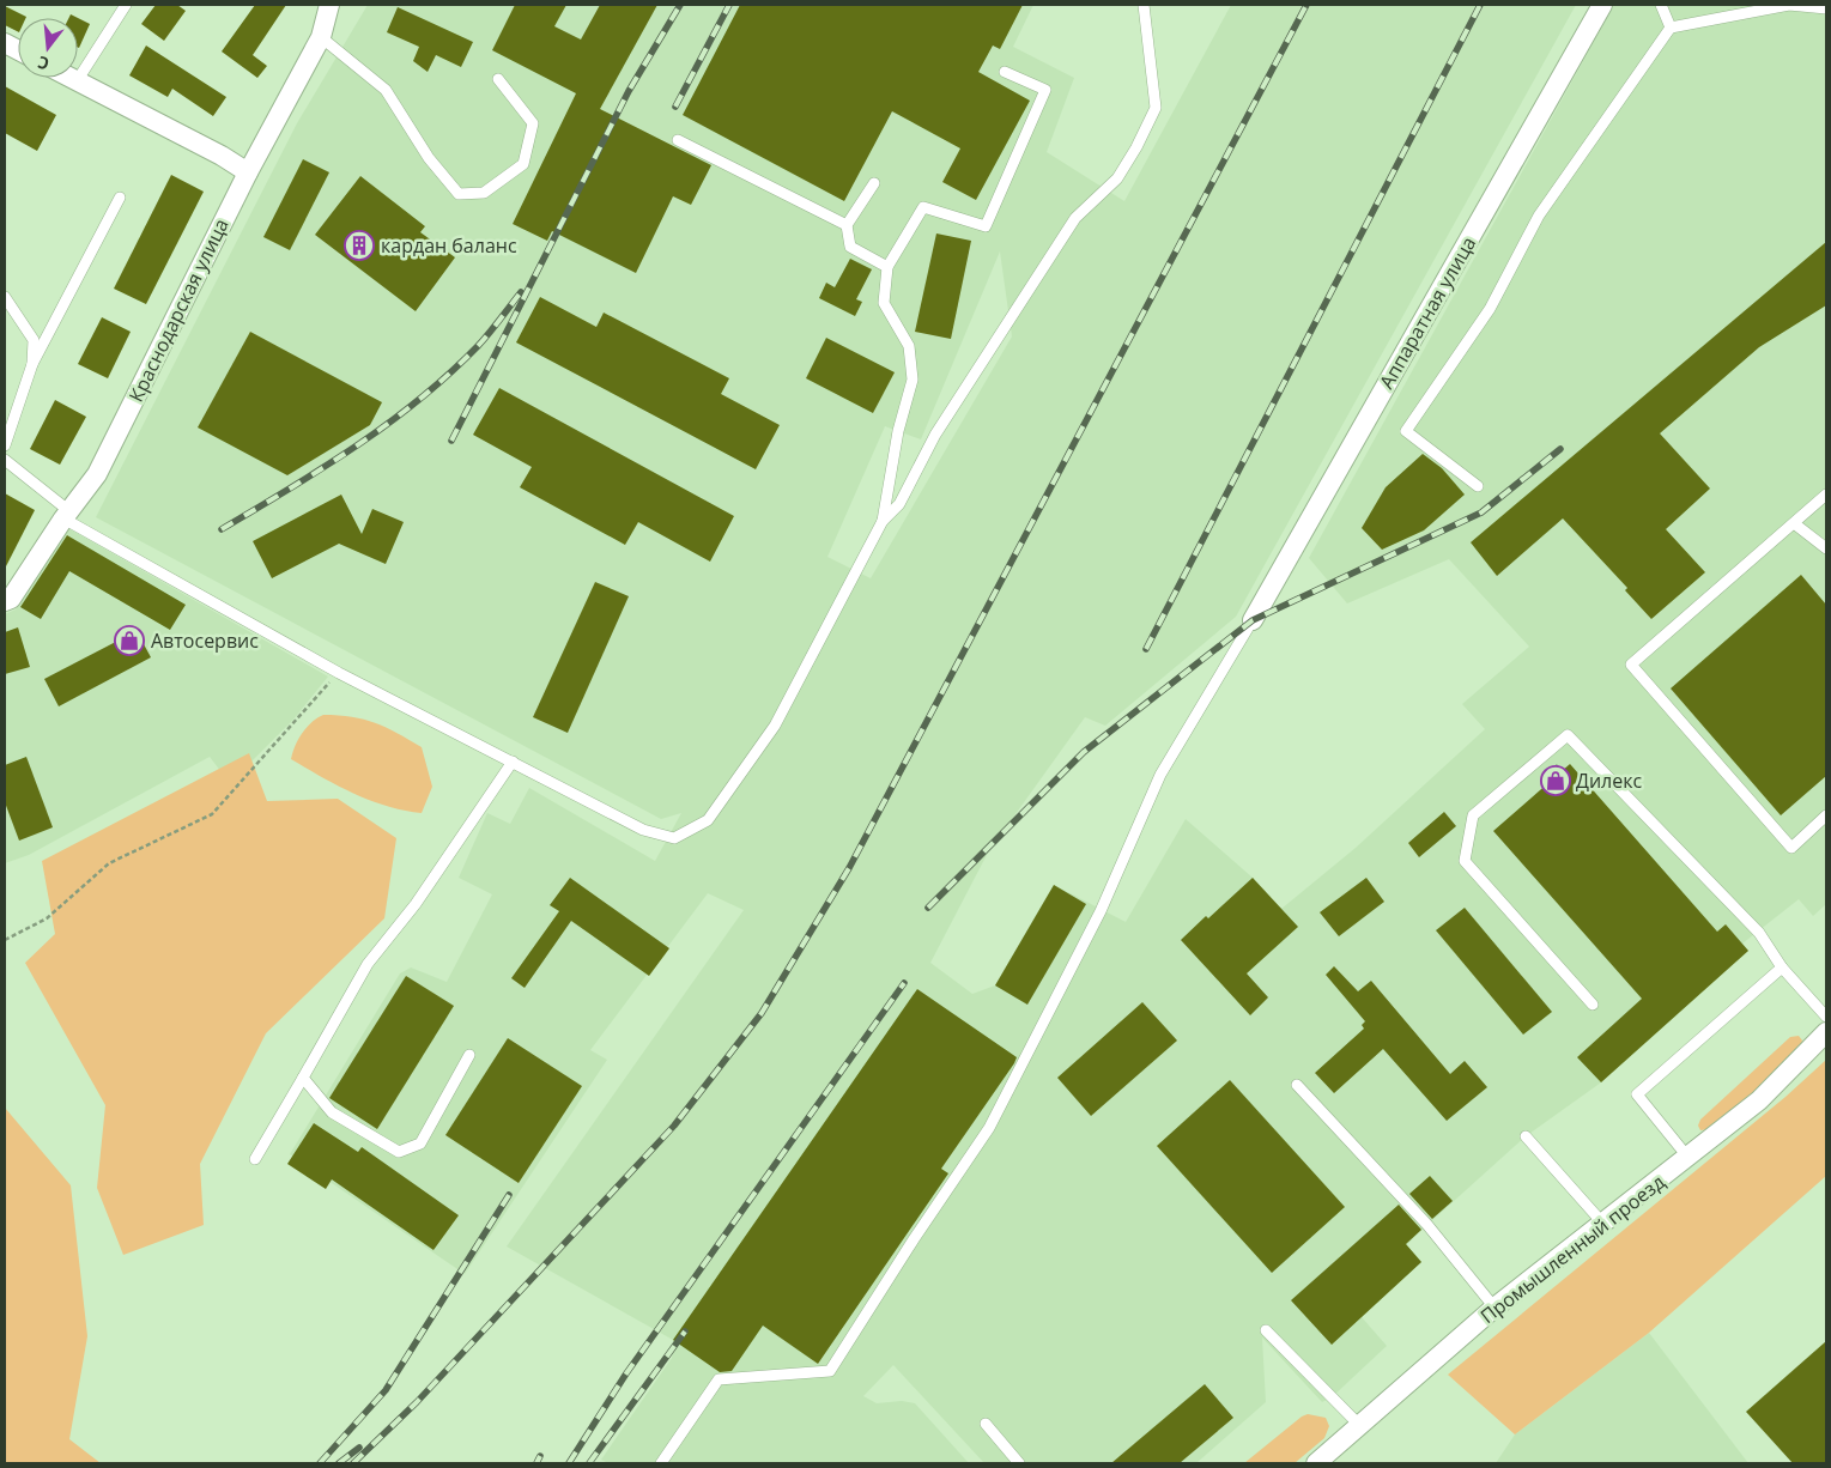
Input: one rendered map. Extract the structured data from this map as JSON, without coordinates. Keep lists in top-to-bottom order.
{
  "streets": {
    "street": ["Краснодарская улица", "Аппаратная улица", "Промышленный проезд"]
  },
  "places": {
    "building": ["кардан баланс"],
    "shop": ["Автосервис", "Дилекс"]
  },
  "north": "bottom"
}
